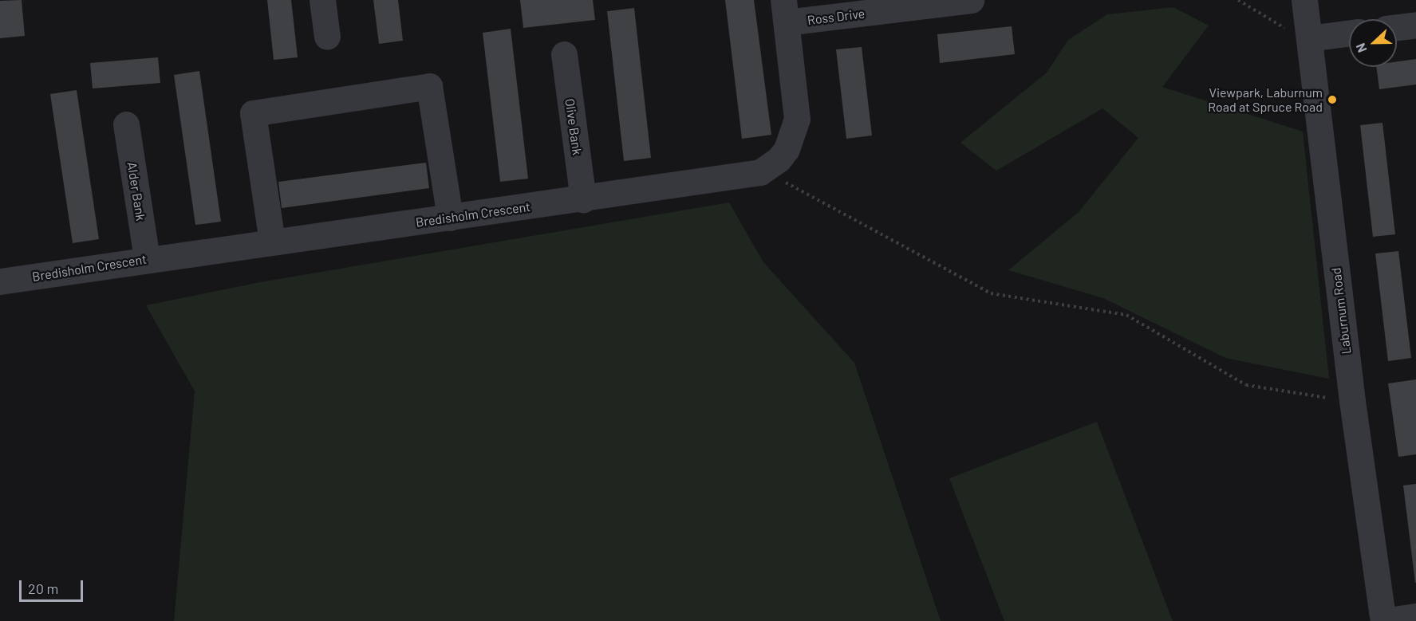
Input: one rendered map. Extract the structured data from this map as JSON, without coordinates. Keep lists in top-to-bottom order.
{
  "streets": {
    "street": [
      "Ross Drive",
      "Olive Bank",
      "Alder Bank",
      "Bredisholm Crescent",
      "Laburnum Road"
    ]
  },
  "crossings": [
    ["Ross Drive", "Bredisholm Crescent"],
    ["Olive Bank", "Bredisholm Crescent"],
    ["Alder Bank", "Bredisholm Crescent"]
  ],
  "places": ["Viewpark, Laburnum Road at Spruce Road"],
  "scale_bar": "20 m",
  "north": "left"
}
